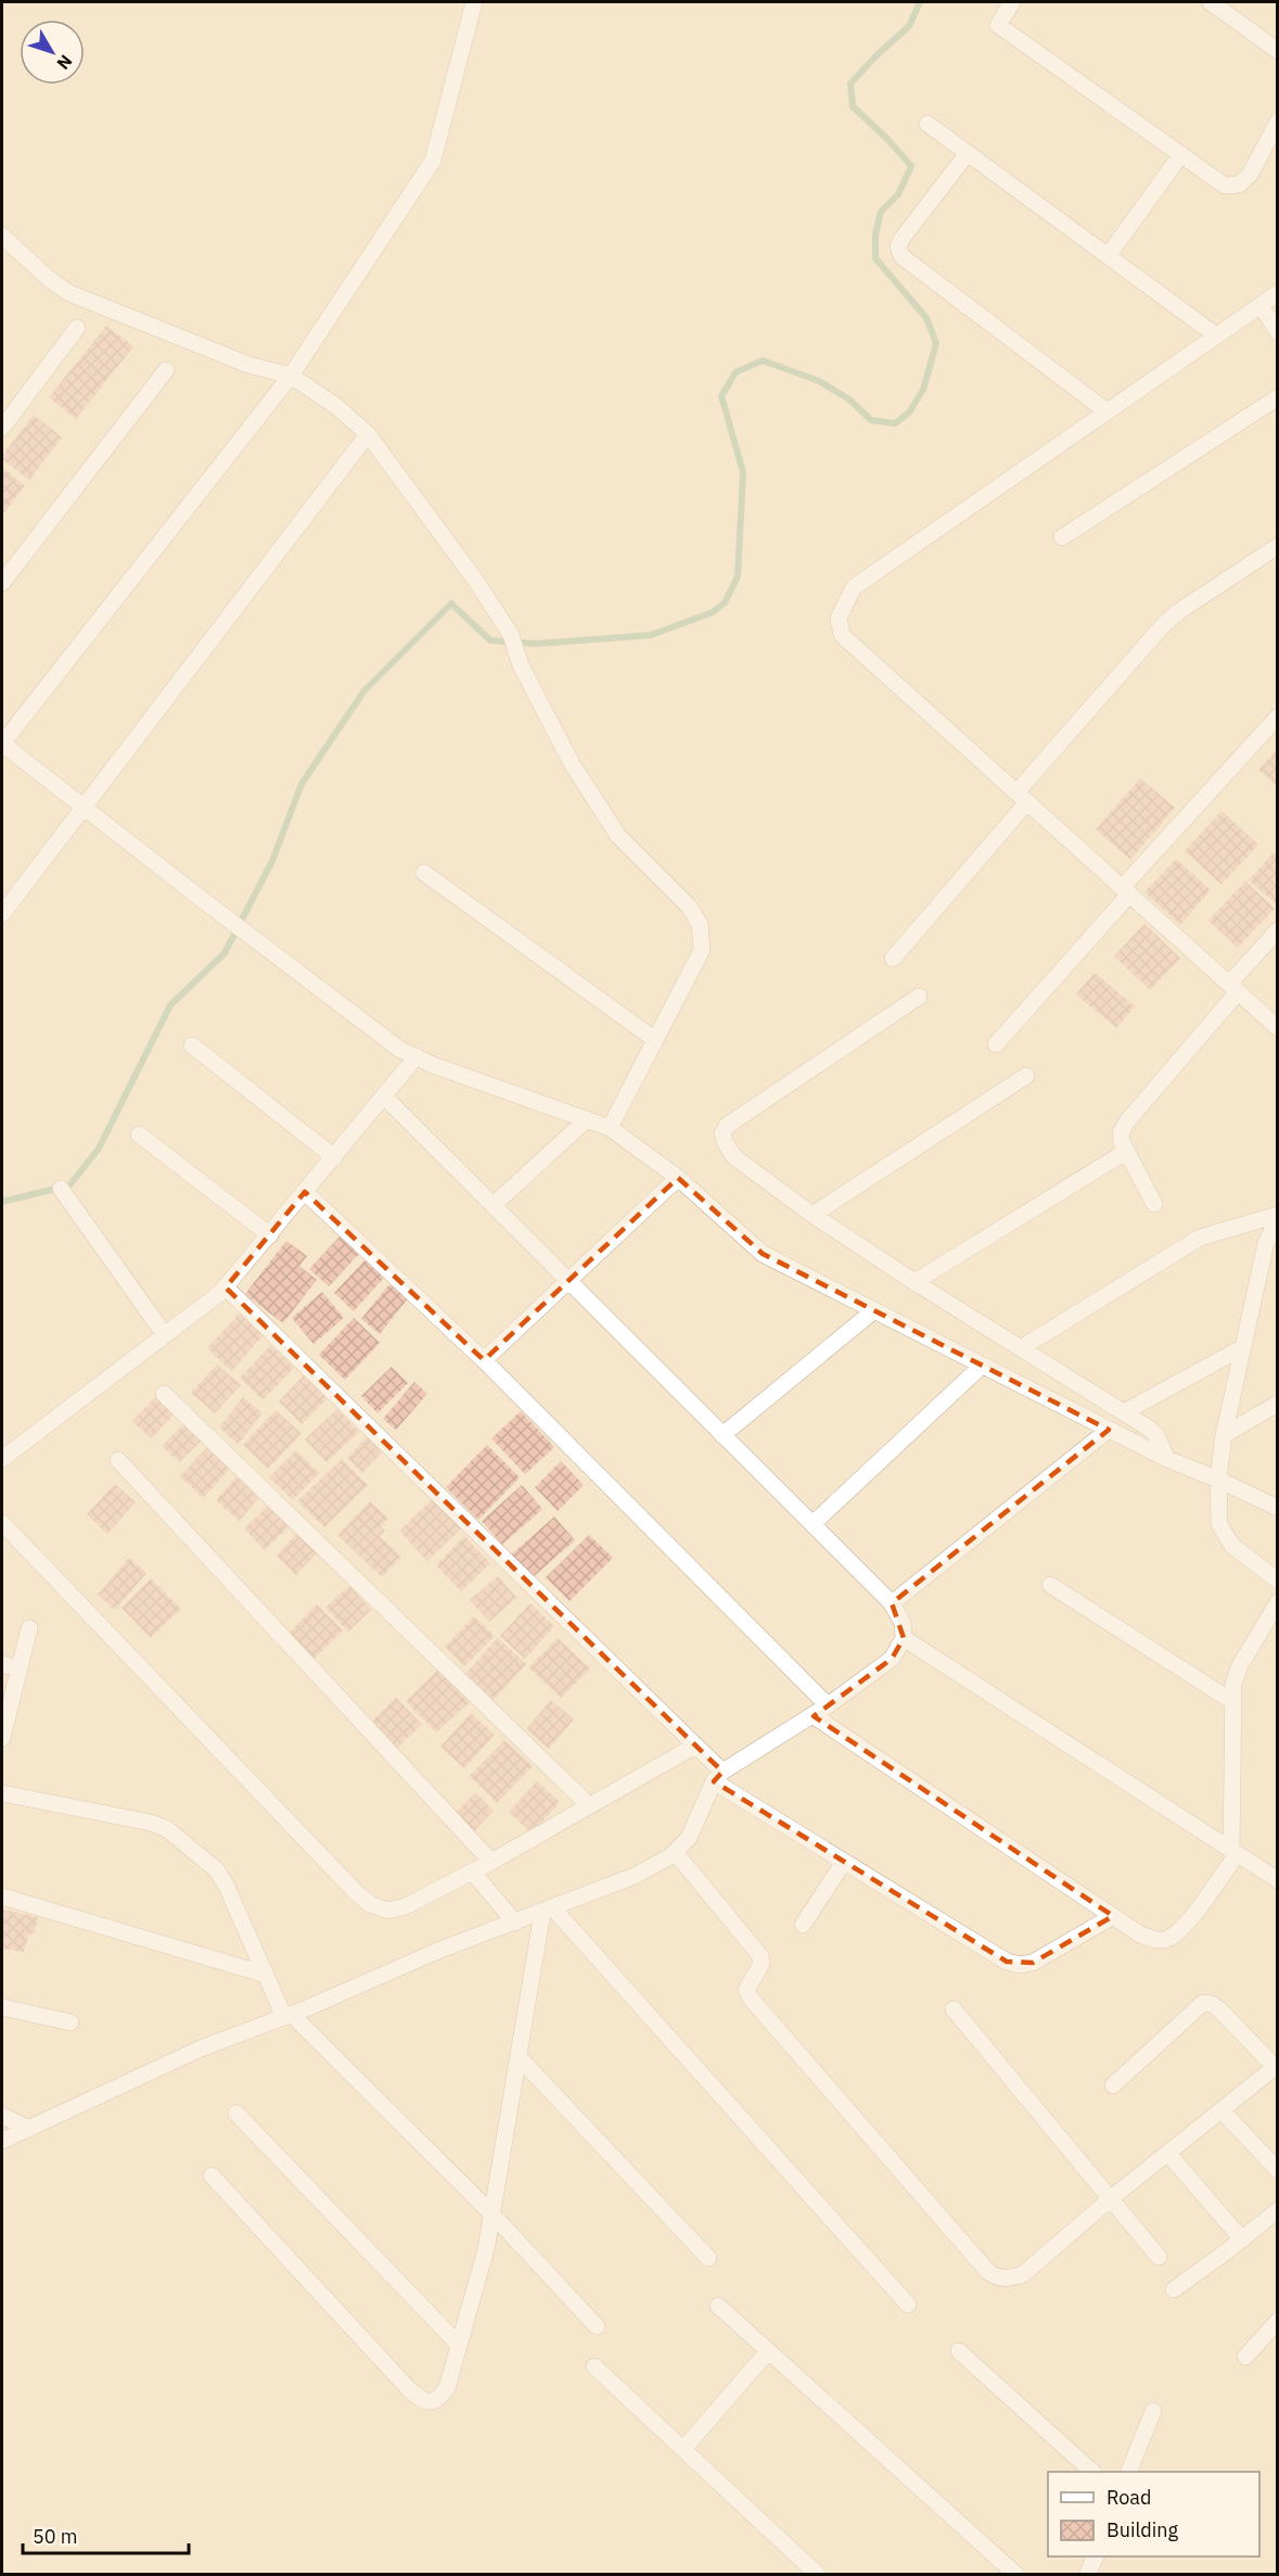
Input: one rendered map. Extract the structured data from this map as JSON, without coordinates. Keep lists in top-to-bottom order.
{
  "legend": ["Road", "Building"],
  "scale_bar": "50 m",
  "north": "bottom right"
}
